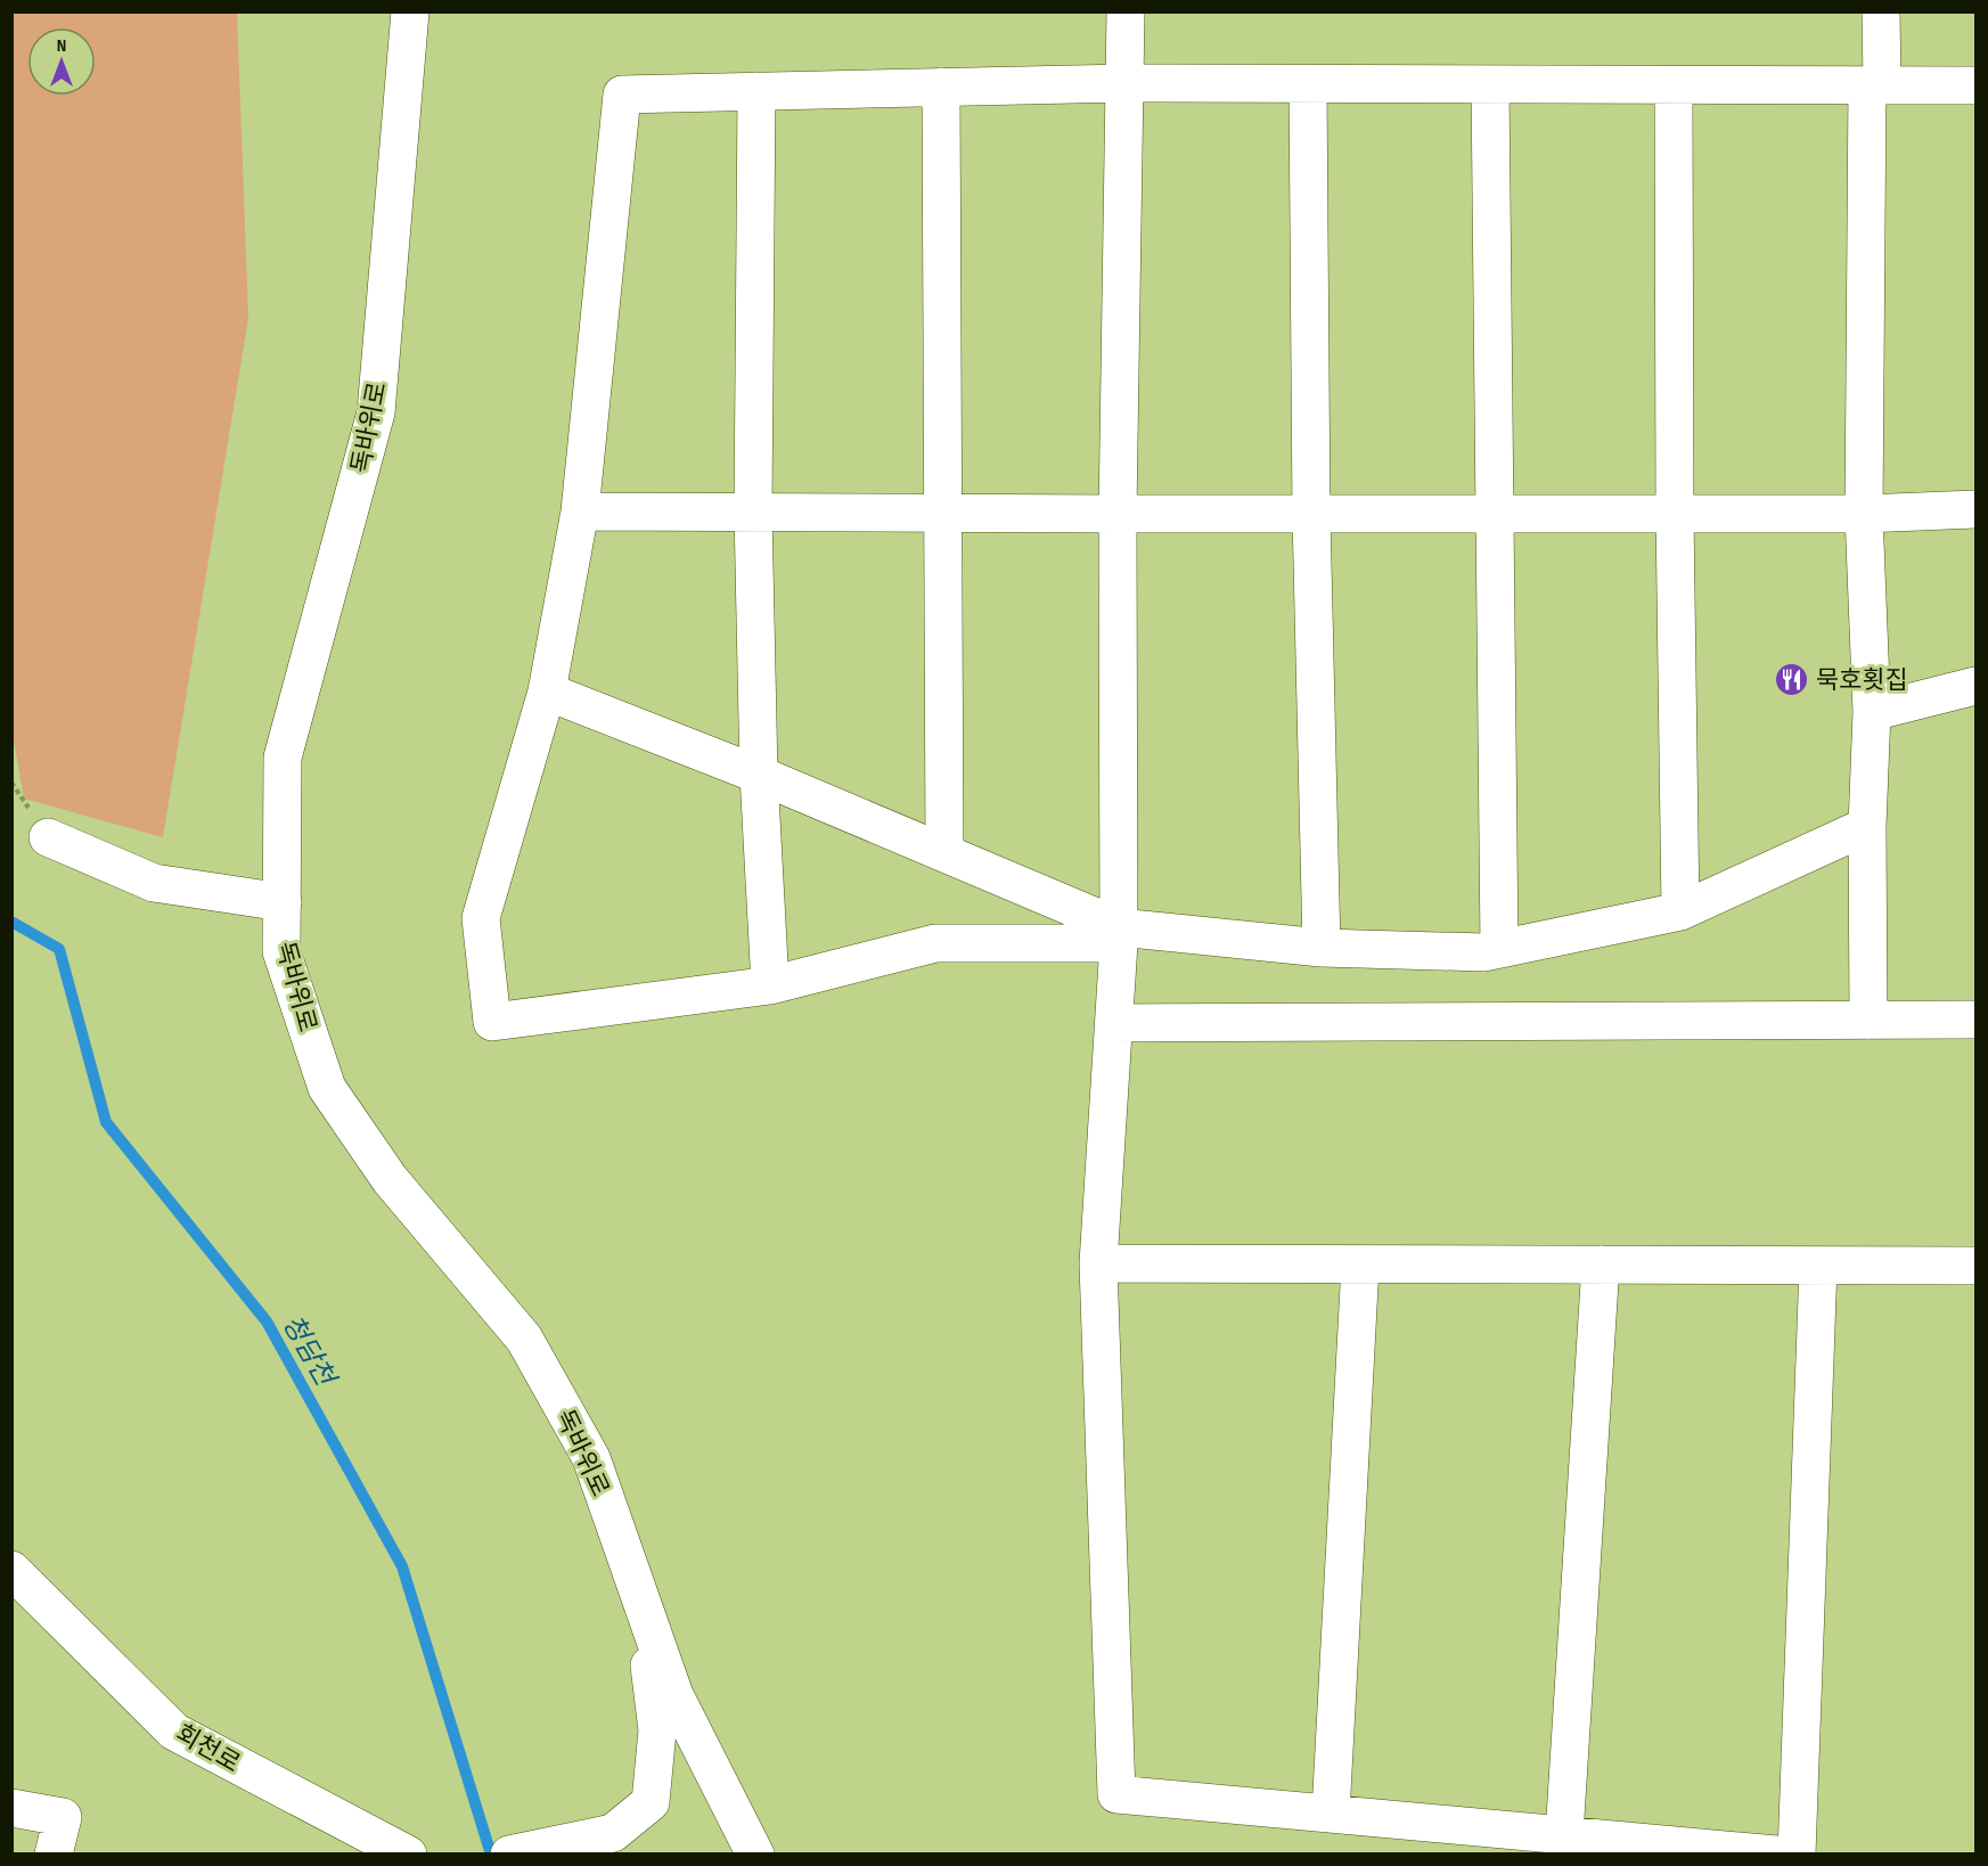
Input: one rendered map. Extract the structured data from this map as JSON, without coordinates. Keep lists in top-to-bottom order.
{
  "streets": {
    "street": ["독바위로", "회천로"]
  },
  "water": ["청담천"],
  "places": {
    "restaurant": ["묵호횟집"]
  },
  "north": "top"
}
